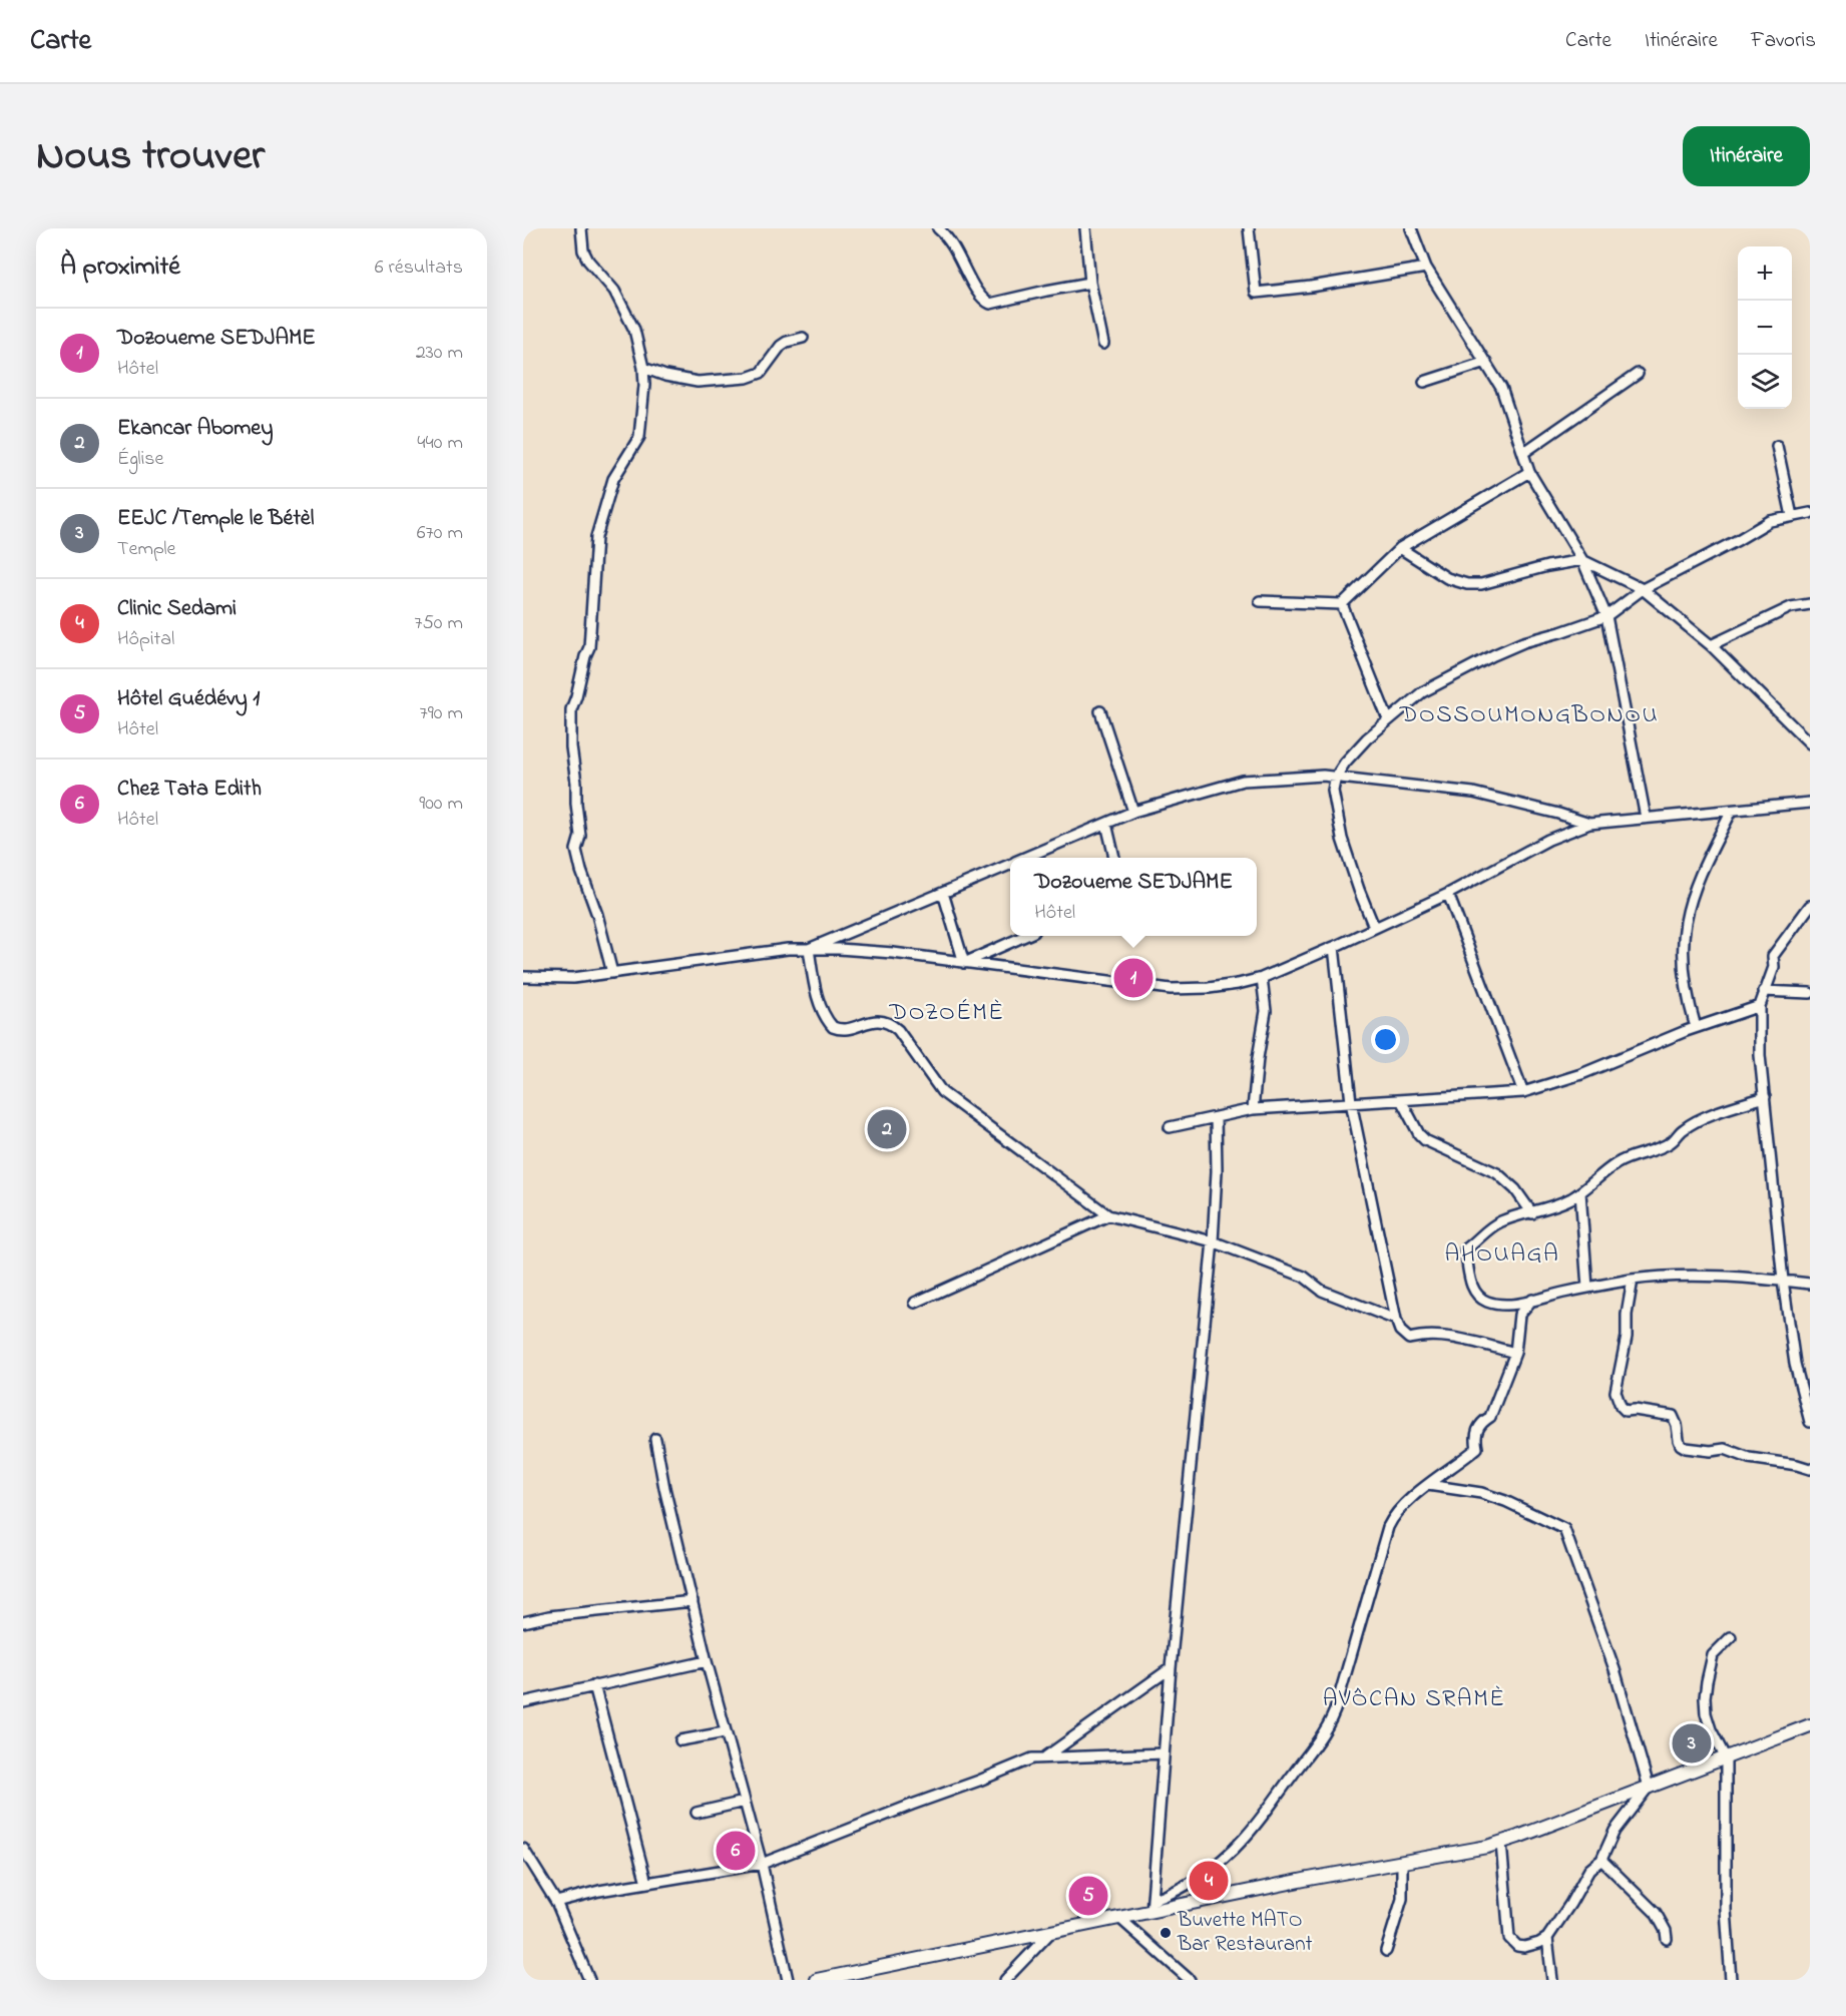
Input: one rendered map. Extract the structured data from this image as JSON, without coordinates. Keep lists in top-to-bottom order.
{
  "districts": [
    "DOSSOUMONGBONOU",
    "DOZOÉMÈ",
    "AHOUAGA",
    "AVÔCAN SRAMÈ"
  ],
  "places": ["Buvette MATO Bar Restaurant"],
  "page": {
    "header": "Carte",
    "nav": ["Carte", "Itinéraire", "Favoris"],
    "title": "Nous trouver",
    "buttons": "Itinéraire",
    "heading": ["À proximité", "6 résultats"],
    "map_buttons": ["+", "−"],
    "list": [
      {
        "mark": "1",
        "name": "Dozoueme SEDJAME",
        "note": "Hôtel",
        "value": "230 m"
      },
      {
        "mark": "2",
        "name": "Ekancar Abomey",
        "note": "Église",
        "value": "440 m"
      },
      {
        "mark": "3",
        "name": "EEJC /Temple le Bétèl",
        "note": "Temple",
        "value": "670 m"
      },
      {
        "mark": "4",
        "name": "Clinic Sedami",
        "note": "Hôpital",
        "value": "750 m"
      },
      {
        "mark": "5",
        "name": "Hôtel Guédévy 1",
        "note": "Hôtel",
        "value": "790 m"
      },
      {
        "mark": "6",
        "name": "Chez Tata Edith",
        "note": "Hôtel",
        "value": "900 m"
      }
    ],
    "popup": ["Dozoueme SEDJAME", "Hôtel"],
    "pins": [
      "1",
      "2",
      "3",
      "6",
      "4",
      "5"
    ]
  }
}
